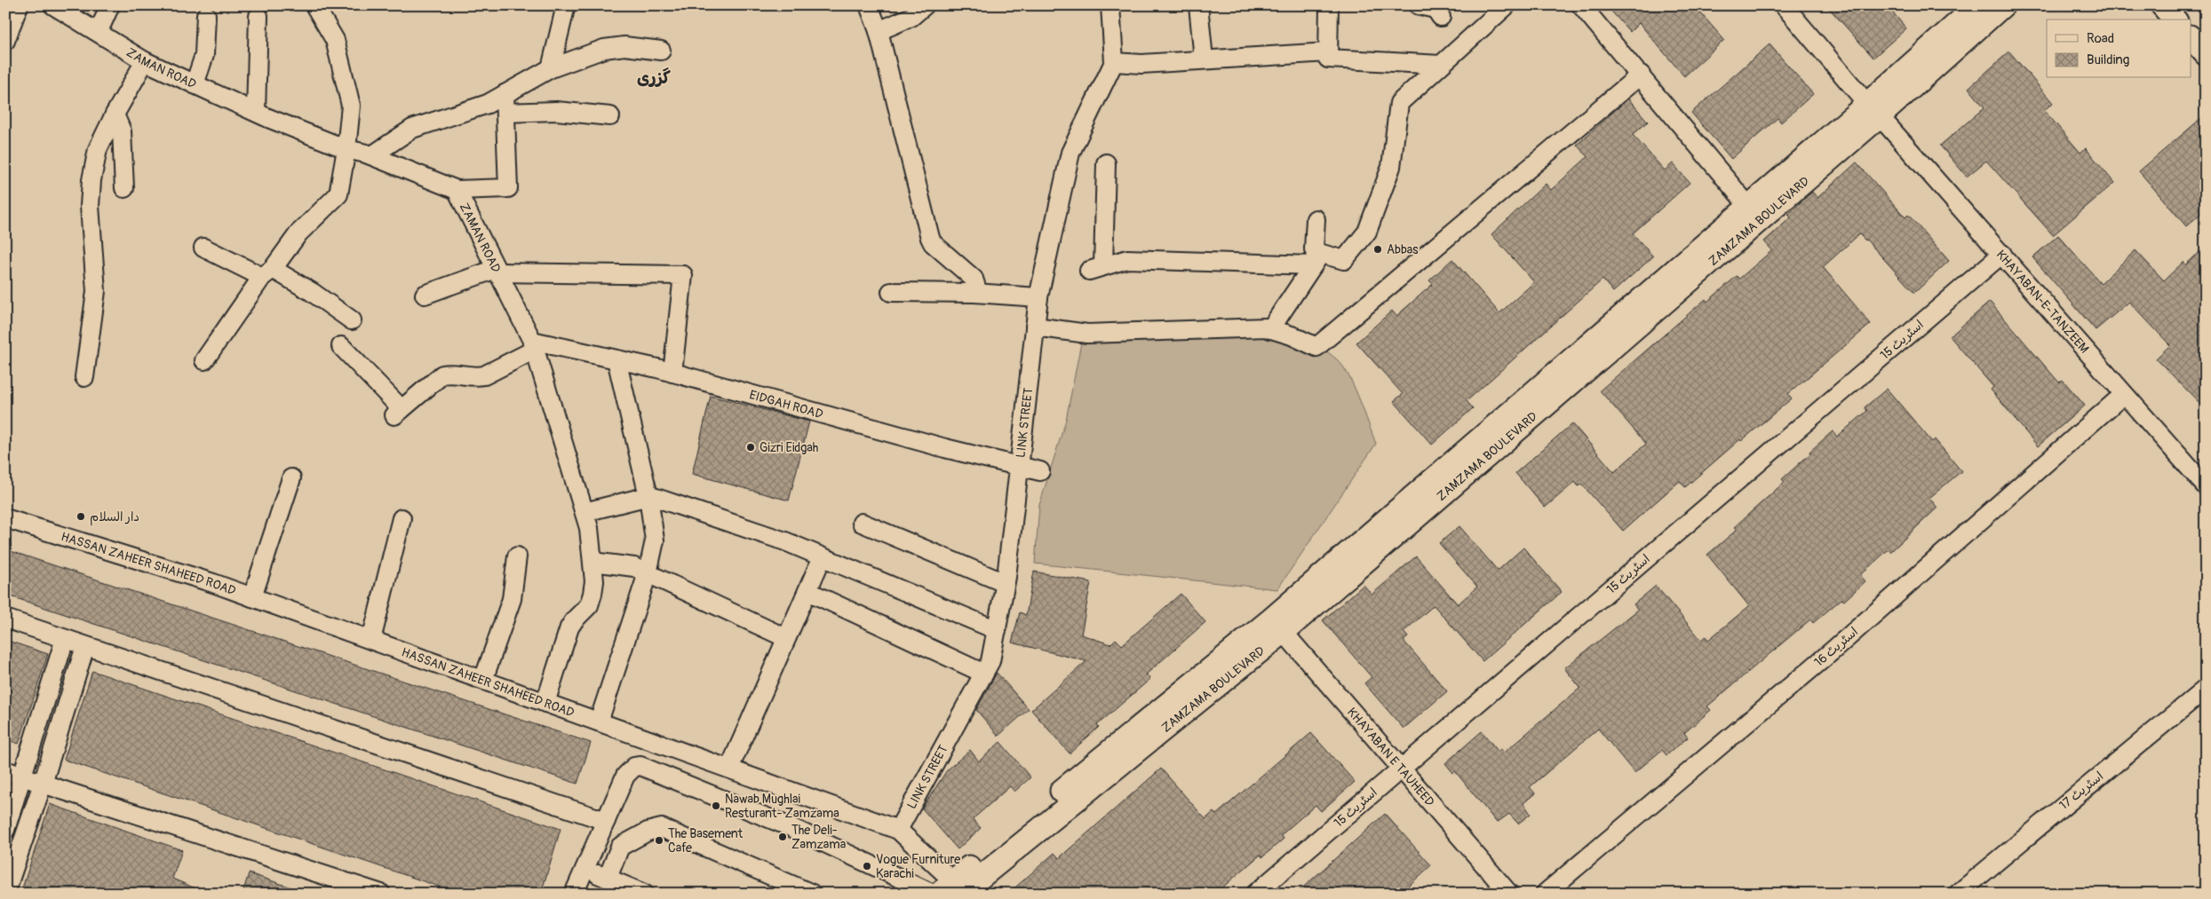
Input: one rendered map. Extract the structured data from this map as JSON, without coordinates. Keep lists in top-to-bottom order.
{
  "streets": {
    "main road": ["ZAMZAMA BOULEVARD"],
    "street": [
      "ZAMAN ROAD",
      "KHAYABAN-E-TANZEEM",
      "اسٹریٹ 15",
      "EIDGAH ROAD",
      "LINK STREET",
      "HASSAN ZAHEER SHAHEED ROAD",
      "اسٹریٹ 16",
      "KHAYABAN E TAUHEED",
      "اسٹریٹ 17"
    ]
  },
  "crossings": [
    ["ZAMAN ROAD", "EIDGAH ROAD"],
    ["ZAMAN ROAD", "HASSAN ZAHEER SHAHEED ROAD"],
    ["ZAMZAMA BOULEVARD", "KHAYABAN-E-TANZEEM"],
    ["ZAMZAMA BOULEVARD", "HASSAN ZAHEER SHAHEED ROAD"],
    ["ZAMZAMA BOULEVARD", "KHAYABAN E TAUHEED"],
    ["KHAYABAN-E-TANZEEM", "اسٹریٹ 15"],
    ["KHAYABAN-E-TANZEEM", "اسٹریٹ 16"],
    ["اسٹریٹ 15", "KHAYABAN E TAUHEED"],
    ["EIDGAH ROAD", "LINK STREET"],
    ["LINK STREET", "HASSAN ZAHEER SHAHEED ROAD"]
  ],
  "districts": ["گزری"],
  "places": [
    "Abbas",
    "Gizri Eidgah",
    "دار السلام",
    "Nawab Mughlai Resturant- Zamzama",
    "The Deli- Zamzama",
    "The Basement Cafe",
    "Vogue Furniture Karachi"
  ],
  "legend": ["Road", "Building"]
}
